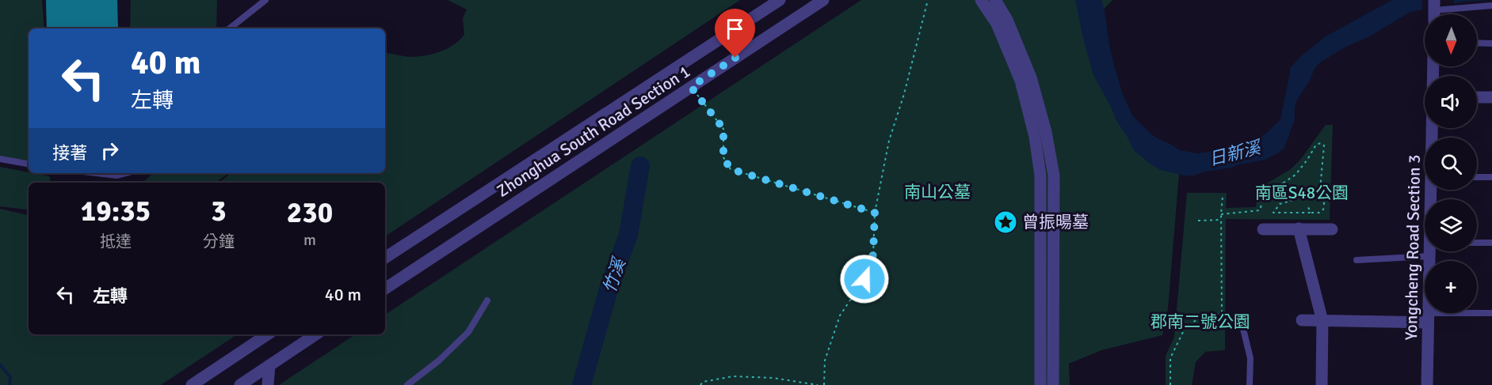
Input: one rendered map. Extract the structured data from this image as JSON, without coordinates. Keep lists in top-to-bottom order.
{
  "streets": {
    "street": ["Zhonghua South Road Section 1", "Yongcheng Road Section 3"]
  },
  "water": ["日新溪", "竹溪"],
  "parks": ["南山公墓", "南區S48公園", "郡南二號公園"],
  "places": {
    "place": ["曾振暘墓"]
  },
  "north": "bottom",
  "page": {
    "map_buttons": "+",
    "turn": ["40 m", "左轉"],
    "then": "接著",
    "eta": [
      "19:35",
      "抵達",
      "3",
      "分鐘",
      "230",
      "m"
    ],
    "list": [
      {
        "name": "左轉",
        "value": "40 m"
      }
    ]
  }
}
